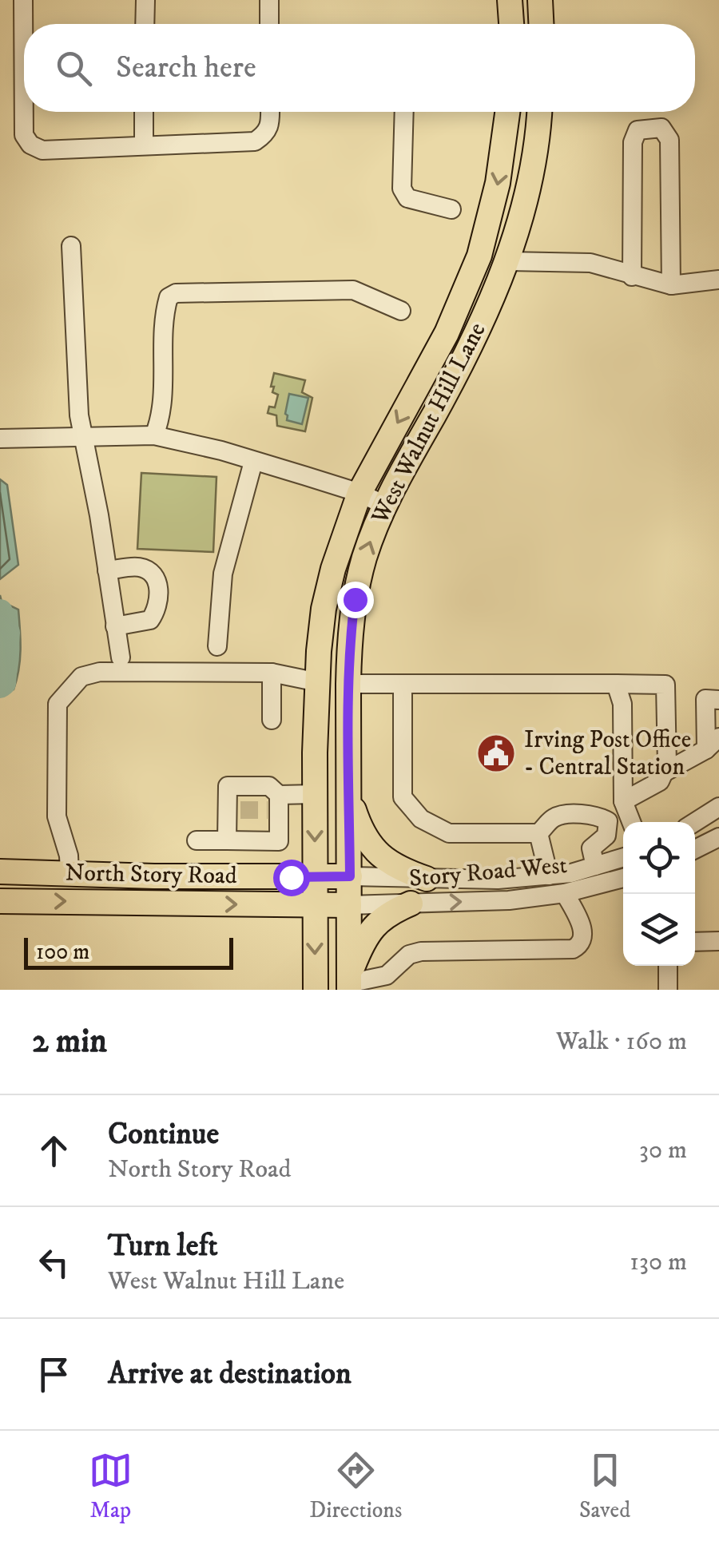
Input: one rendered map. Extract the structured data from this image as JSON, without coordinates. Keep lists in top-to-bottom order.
{
  "streets": {
    "main road": ["West Walnut Hill Lane", "North Story Road"],
    "street": ["Story Road West"]
  },
  "crossings": [
    ["West Walnut Hill Lane", "Story Road West"],
    ["West Walnut Hill Lane", "North Story Road"],
    ["Story Road West", "North Story Road"]
  ],
  "places": {
    "public building": ["Irving Post Office - Central Station"]
  },
  "scale_bar": "100 m",
  "page": {
    "search": "Search here",
    "scale": "100 m",
    "heading": ["2 min", "Walk · 160 m"],
    "list": [
      ["Continue", "North Story Road", "30 m"],
      ["Turn left", "West Walnut Hill Lane", "130 m"],
      "Arrive at destination"
    ],
    "nav": ["Map", "Directions", "Saved"]
  }
}
